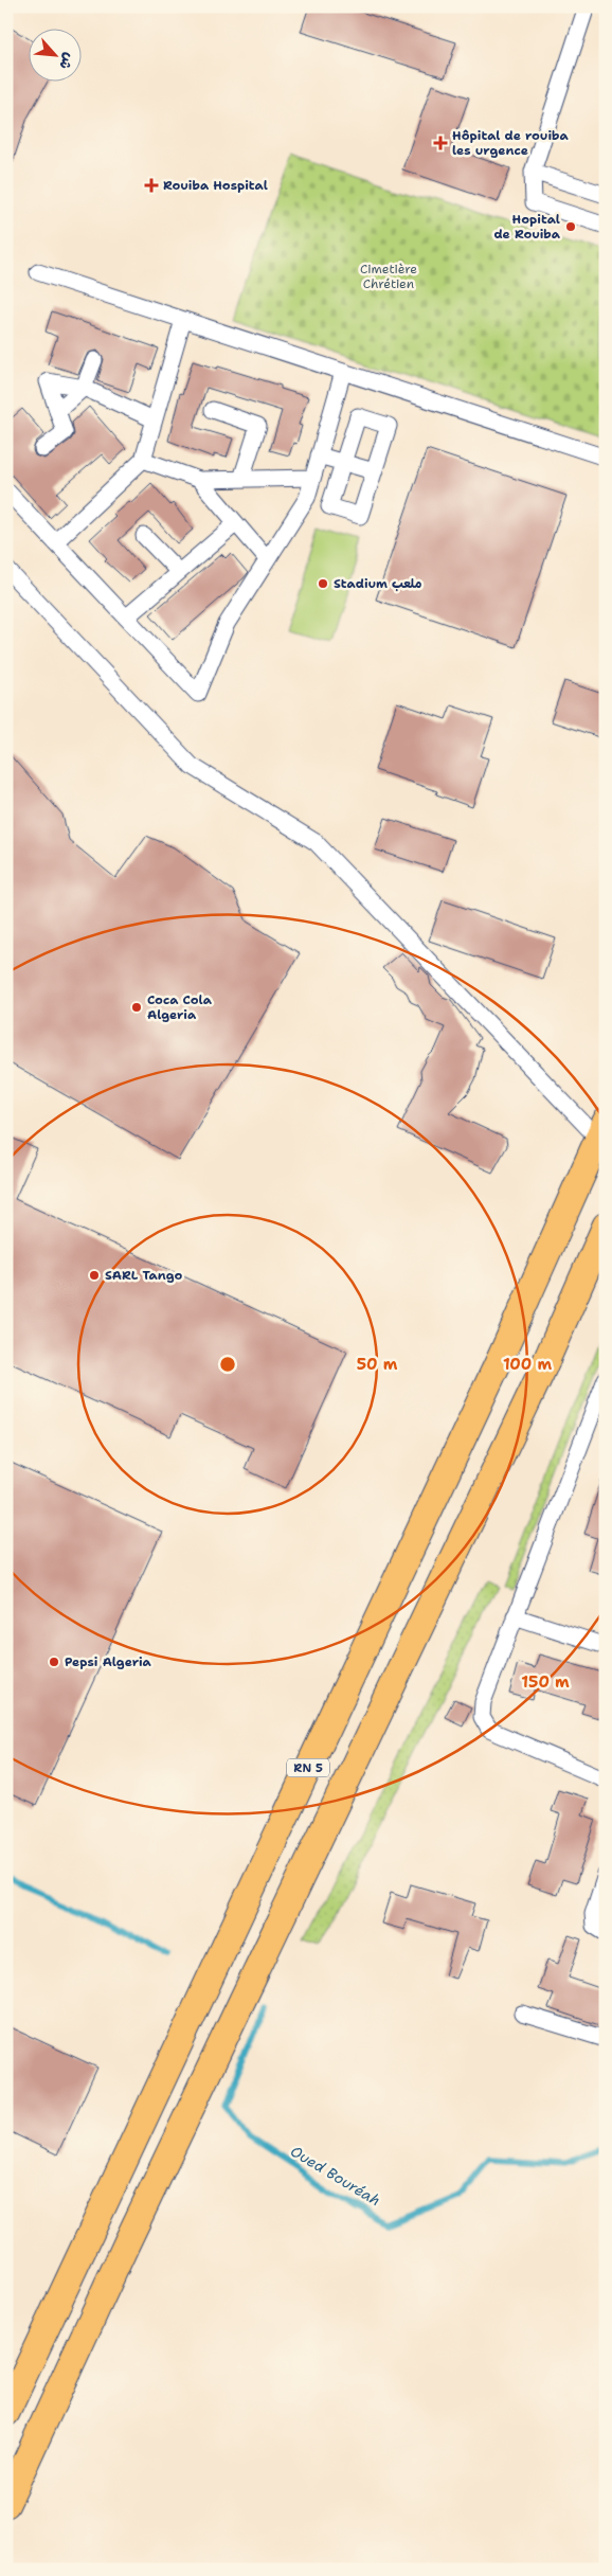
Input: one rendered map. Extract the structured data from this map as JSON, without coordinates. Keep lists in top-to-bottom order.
{
  "streets": {
    "highway": ["RN 5"]
  },
  "water": ["Oued Bouréah"],
  "parks": ["Cimetière Chrétien"],
  "places": {
    "health": ["Hôpital de rouiba les urgence", "Rouiba Hospital"],
    "other": [
      "Hopital de Rouiba",
      "Stadium ملعب",
      "Coca Cola Algeria",
      "SARL Tango",
      "Pepsi Algeria"
    ]
  },
  "north": "bottom right",
  "rings": ["50 m", "100 m", "150 m"]
}
